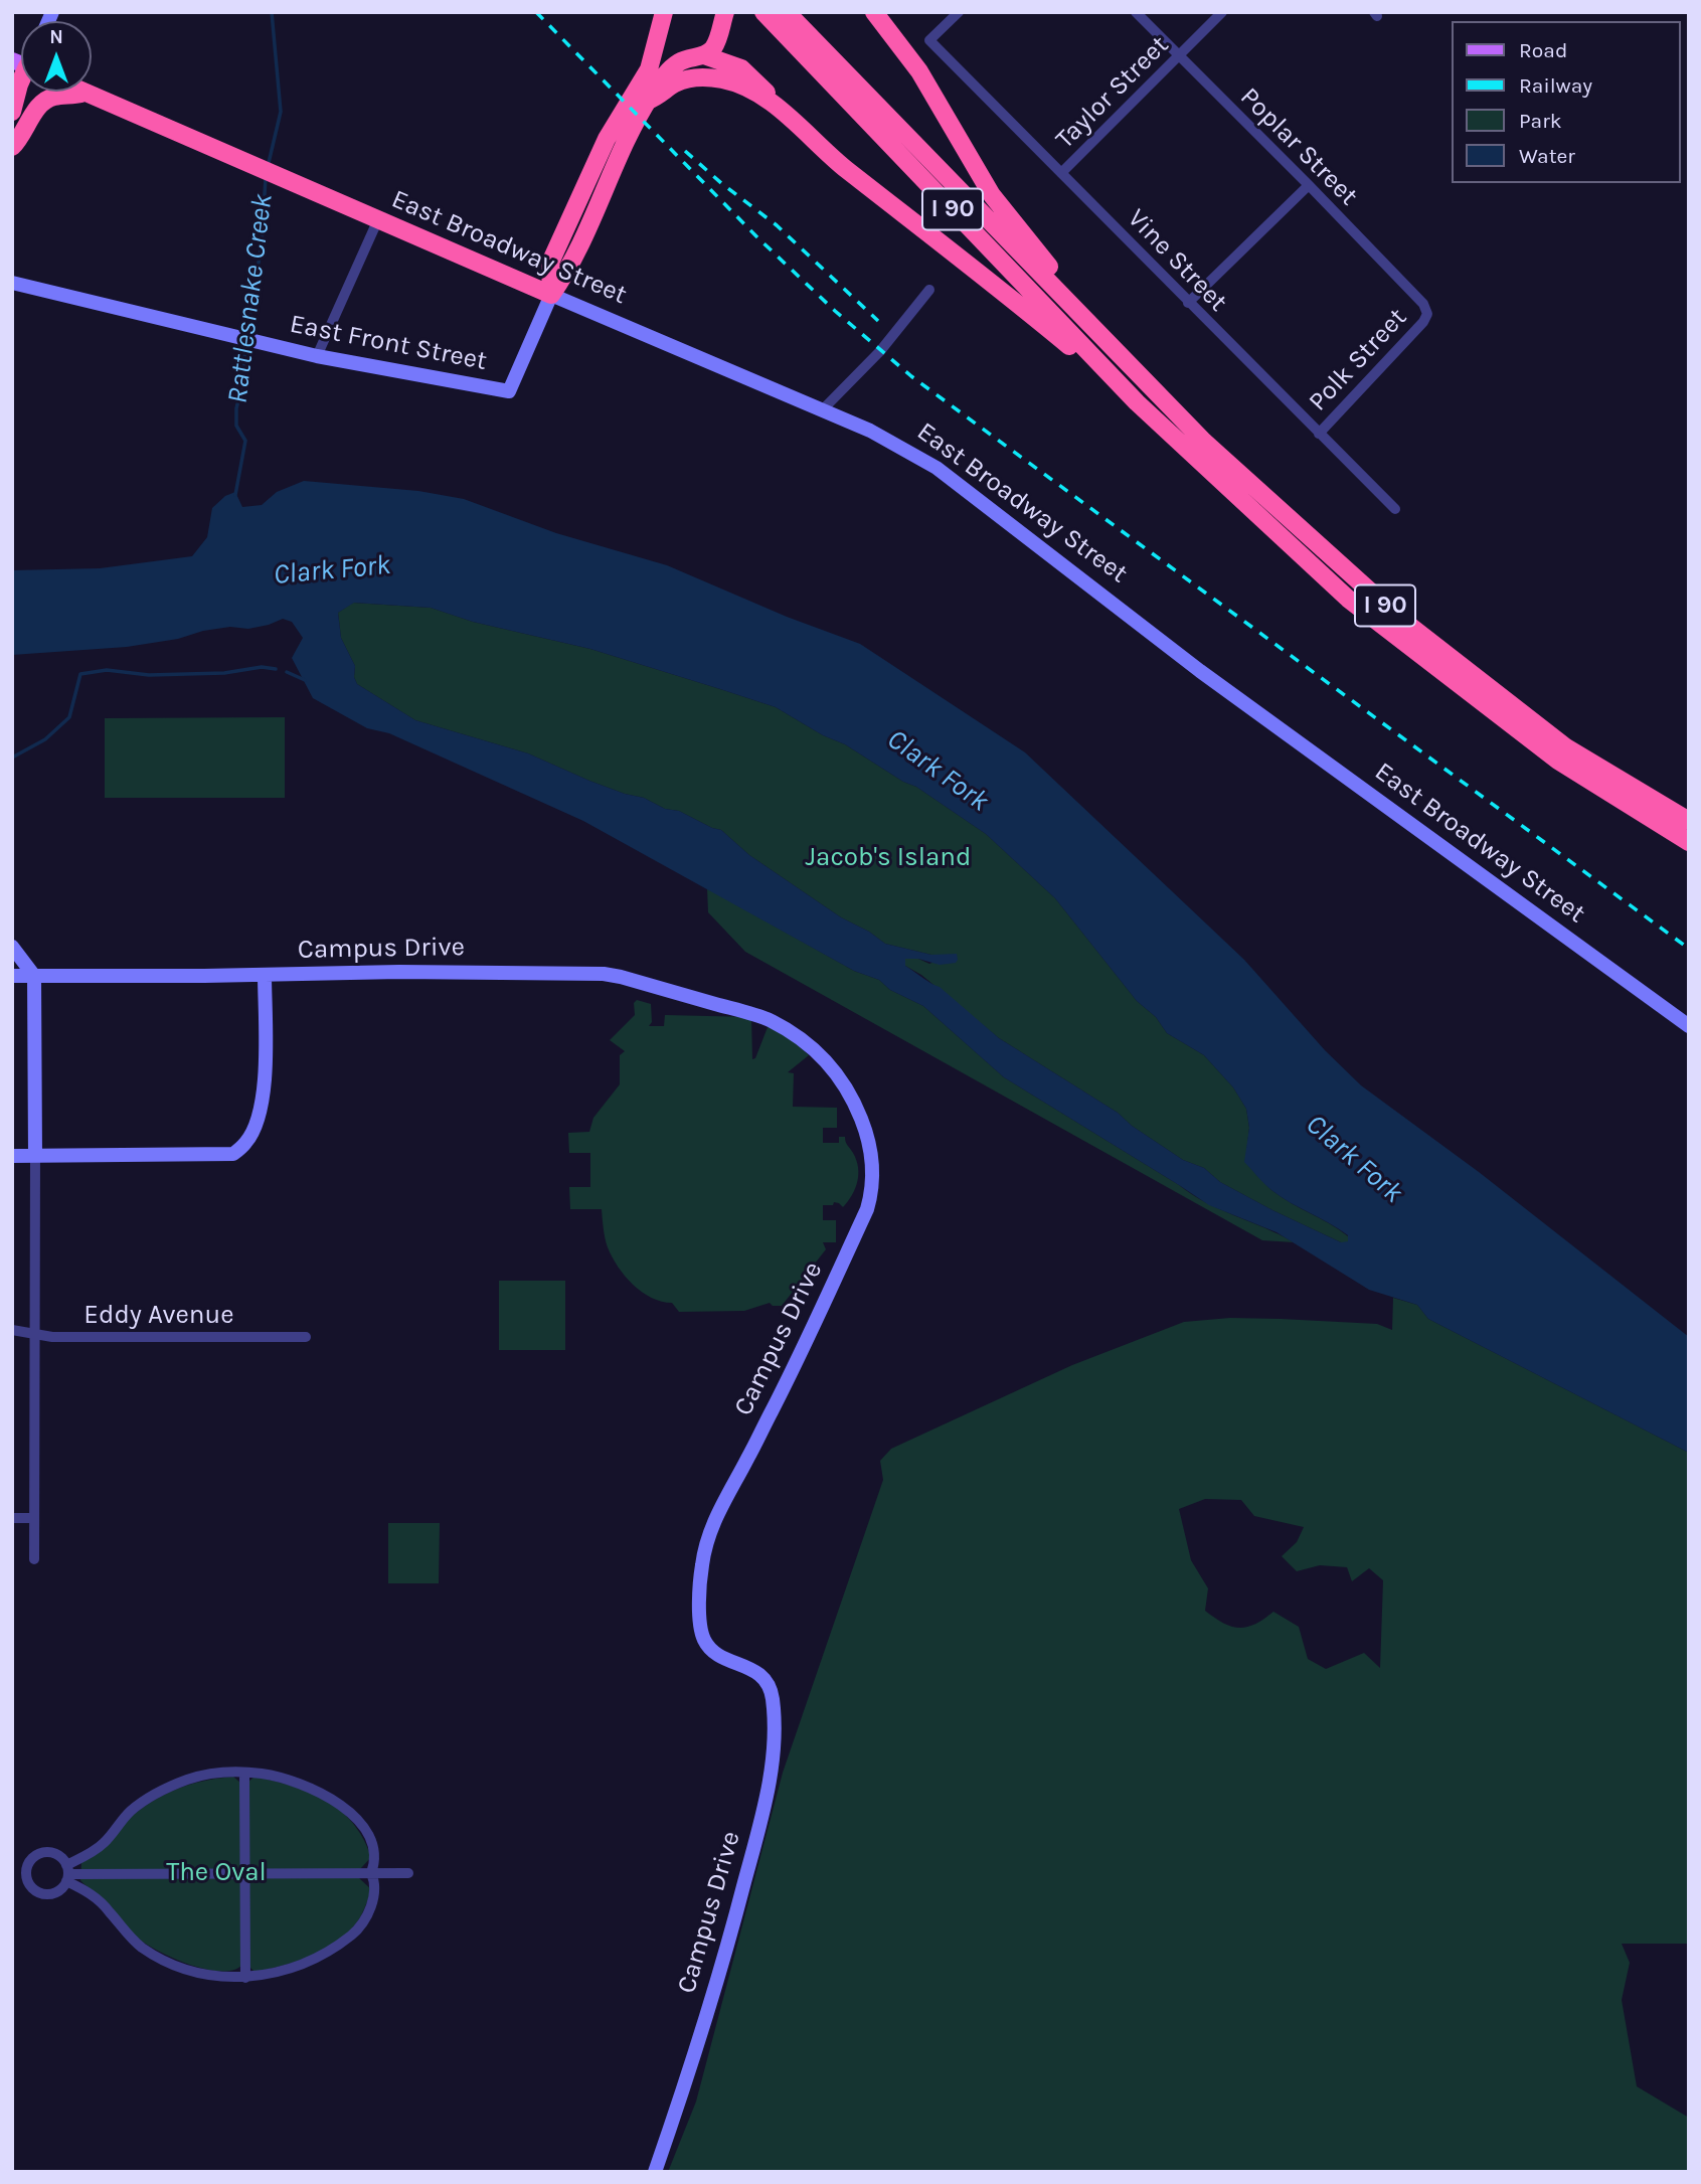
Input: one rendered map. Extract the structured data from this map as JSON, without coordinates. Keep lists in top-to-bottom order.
{
  "streets": {
    "highway": ["I 90", "East Broadway Street"],
    "street": [
      "Taylor Street",
      "Poplar Street",
      "Vine Street",
      "East Front Street",
      "Polk Street",
      "Campus Drive",
      "Eddy Avenue"
    ]
  },
  "crossings": [
    ["Taylor Street", "Poplar Street"],
    ["Taylor Street", "Vine Street"],
    ["Poplar Street", "Polk Street"],
    ["East Broadway Street", "East Front Street"],
    ["Vine Street", "Polk Street"]
  ],
  "water": ["Rattlesnake Creek", "Clark Fork"],
  "parks": ["Jacob's Island", "The Oval"],
  "legend": [
    "Road",
    "Railway",
    "Park",
    "Water"
  ],
  "north": "top"
}
